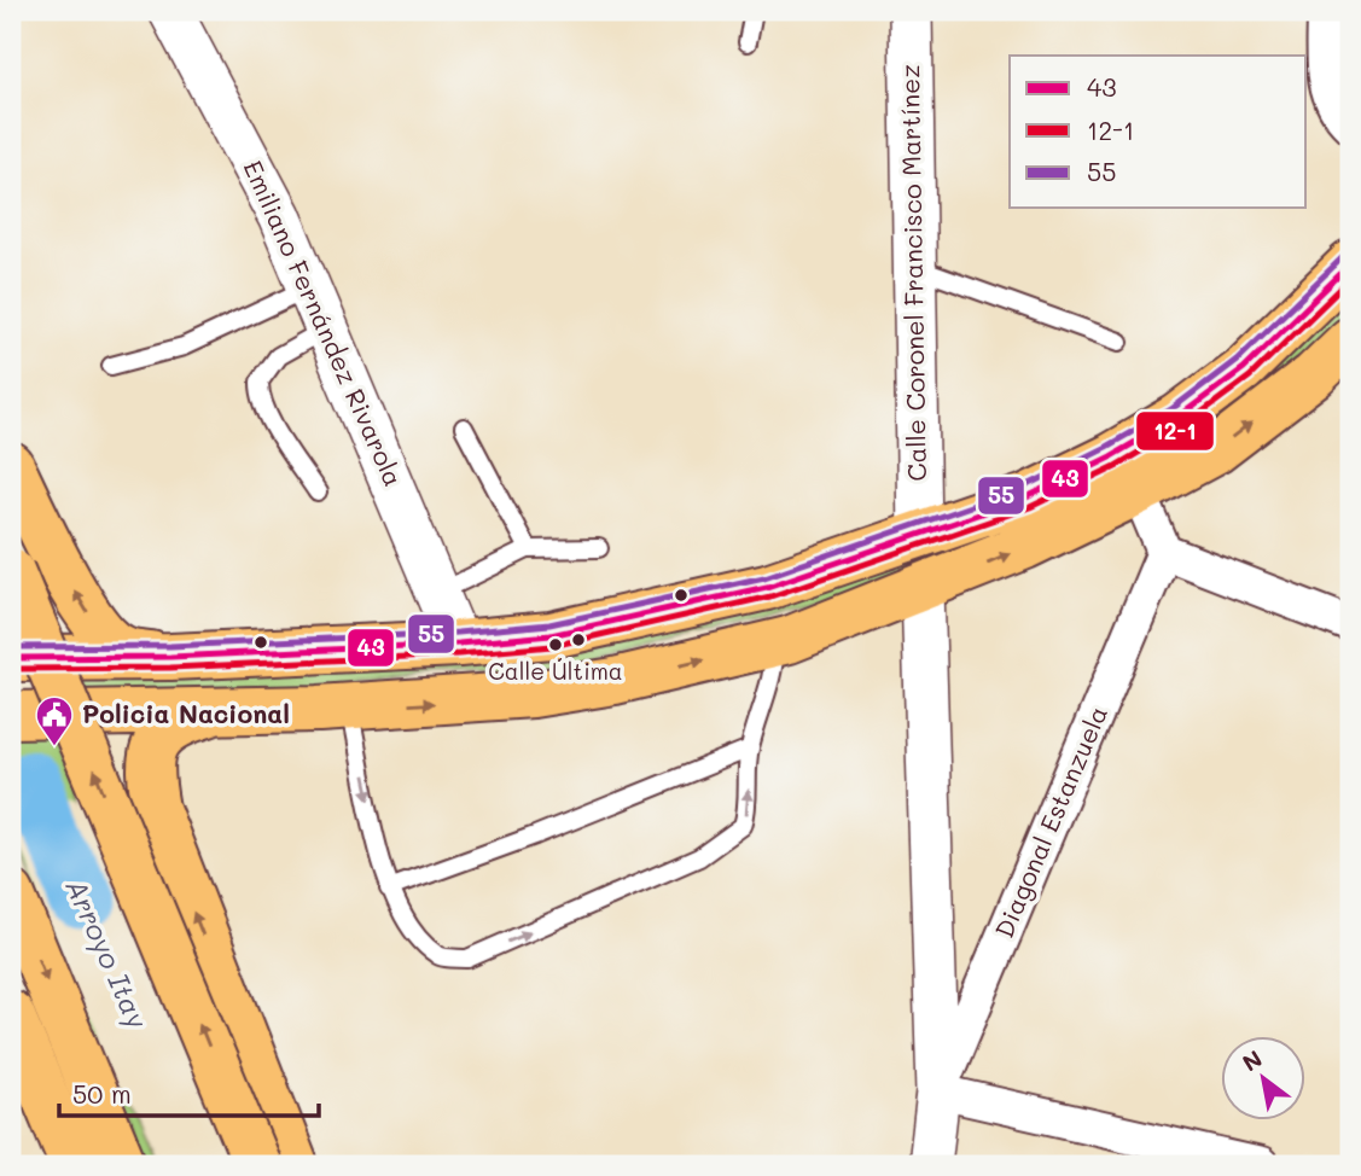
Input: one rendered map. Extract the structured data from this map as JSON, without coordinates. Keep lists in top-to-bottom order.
{
  "streets": {
    "street": ["Calle Coronel Francisco Martínez", "Emiliano Fernández Rivarola", "Diagonal Estanzuela"]
  },
  "water": ["Arroyo Itay"],
  "places": {
    "other": ["Calle Última"],
    "public building": ["Policia Nacional"]
  },
  "lines": ["transit line 55", "transit line 43", "transit line 12-1"],
  "legend": ["43", "12-1", "55"],
  "scale_bar": "50 m",
  "north": "top left"
}
